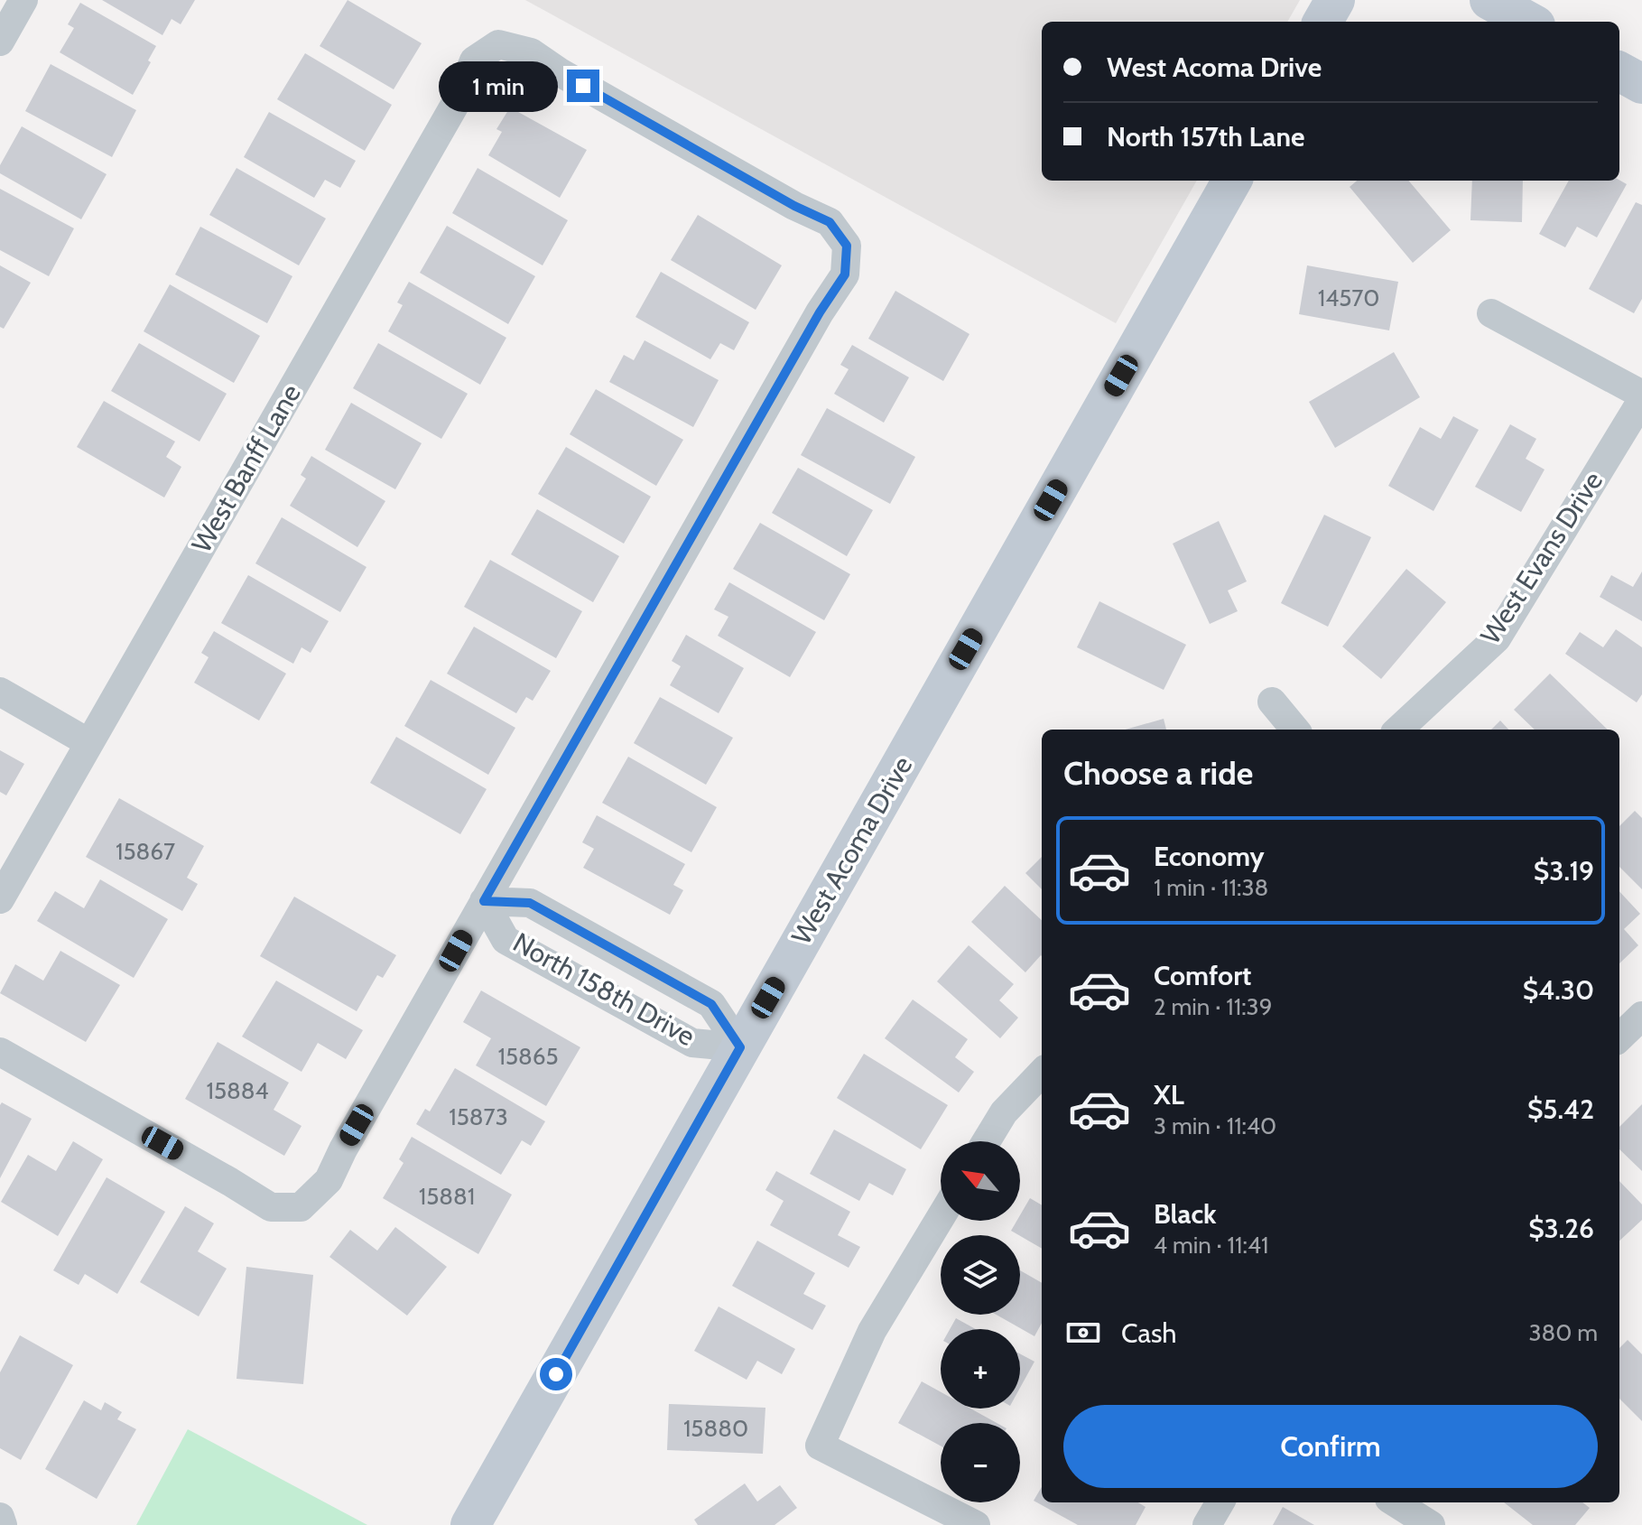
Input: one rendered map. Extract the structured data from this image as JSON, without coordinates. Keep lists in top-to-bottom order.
{
  "streets": {
    "street": [
      "West Banff Lane",
      "West Evans Drive",
      "West Acoma Drive",
      "North 158th Drive"
    ]
  },
  "crossings": [
    ["West Banff Lane", "North 158th Drive"],
    ["West Acoma Drive", "North 158th Drive"]
  ],
  "house_numbers": [
    "14570",
    "15867",
    "15865",
    "15884",
    "15873",
    "15881",
    "15880"
  ],
  "north": "top left",
  "page": {
    "banner": ["West Acoma Drive", "North 157th Lane"],
    "bubble": "1 min",
    "heading": "Choose a ride",
    "list": [
      {
        "name": "Economy",
        "note": "1 min · 11:38",
        "value": "$3.19"
      },
      {
        "name": "Comfort",
        "note": "2 min · 11:39",
        "value": "$4.30"
      },
      {
        "name": "XL",
        "note": "3 min · 11:40",
        "value": "$5.42"
      },
      {
        "name": "Black",
        "note": "4 min · 11:41",
        "value": "$3.26"
      }
    ],
    "map_buttons": ["+", "−"],
    "pay": ["Cash", "380 m"],
    "buttons": "Confirm"
  }
}
